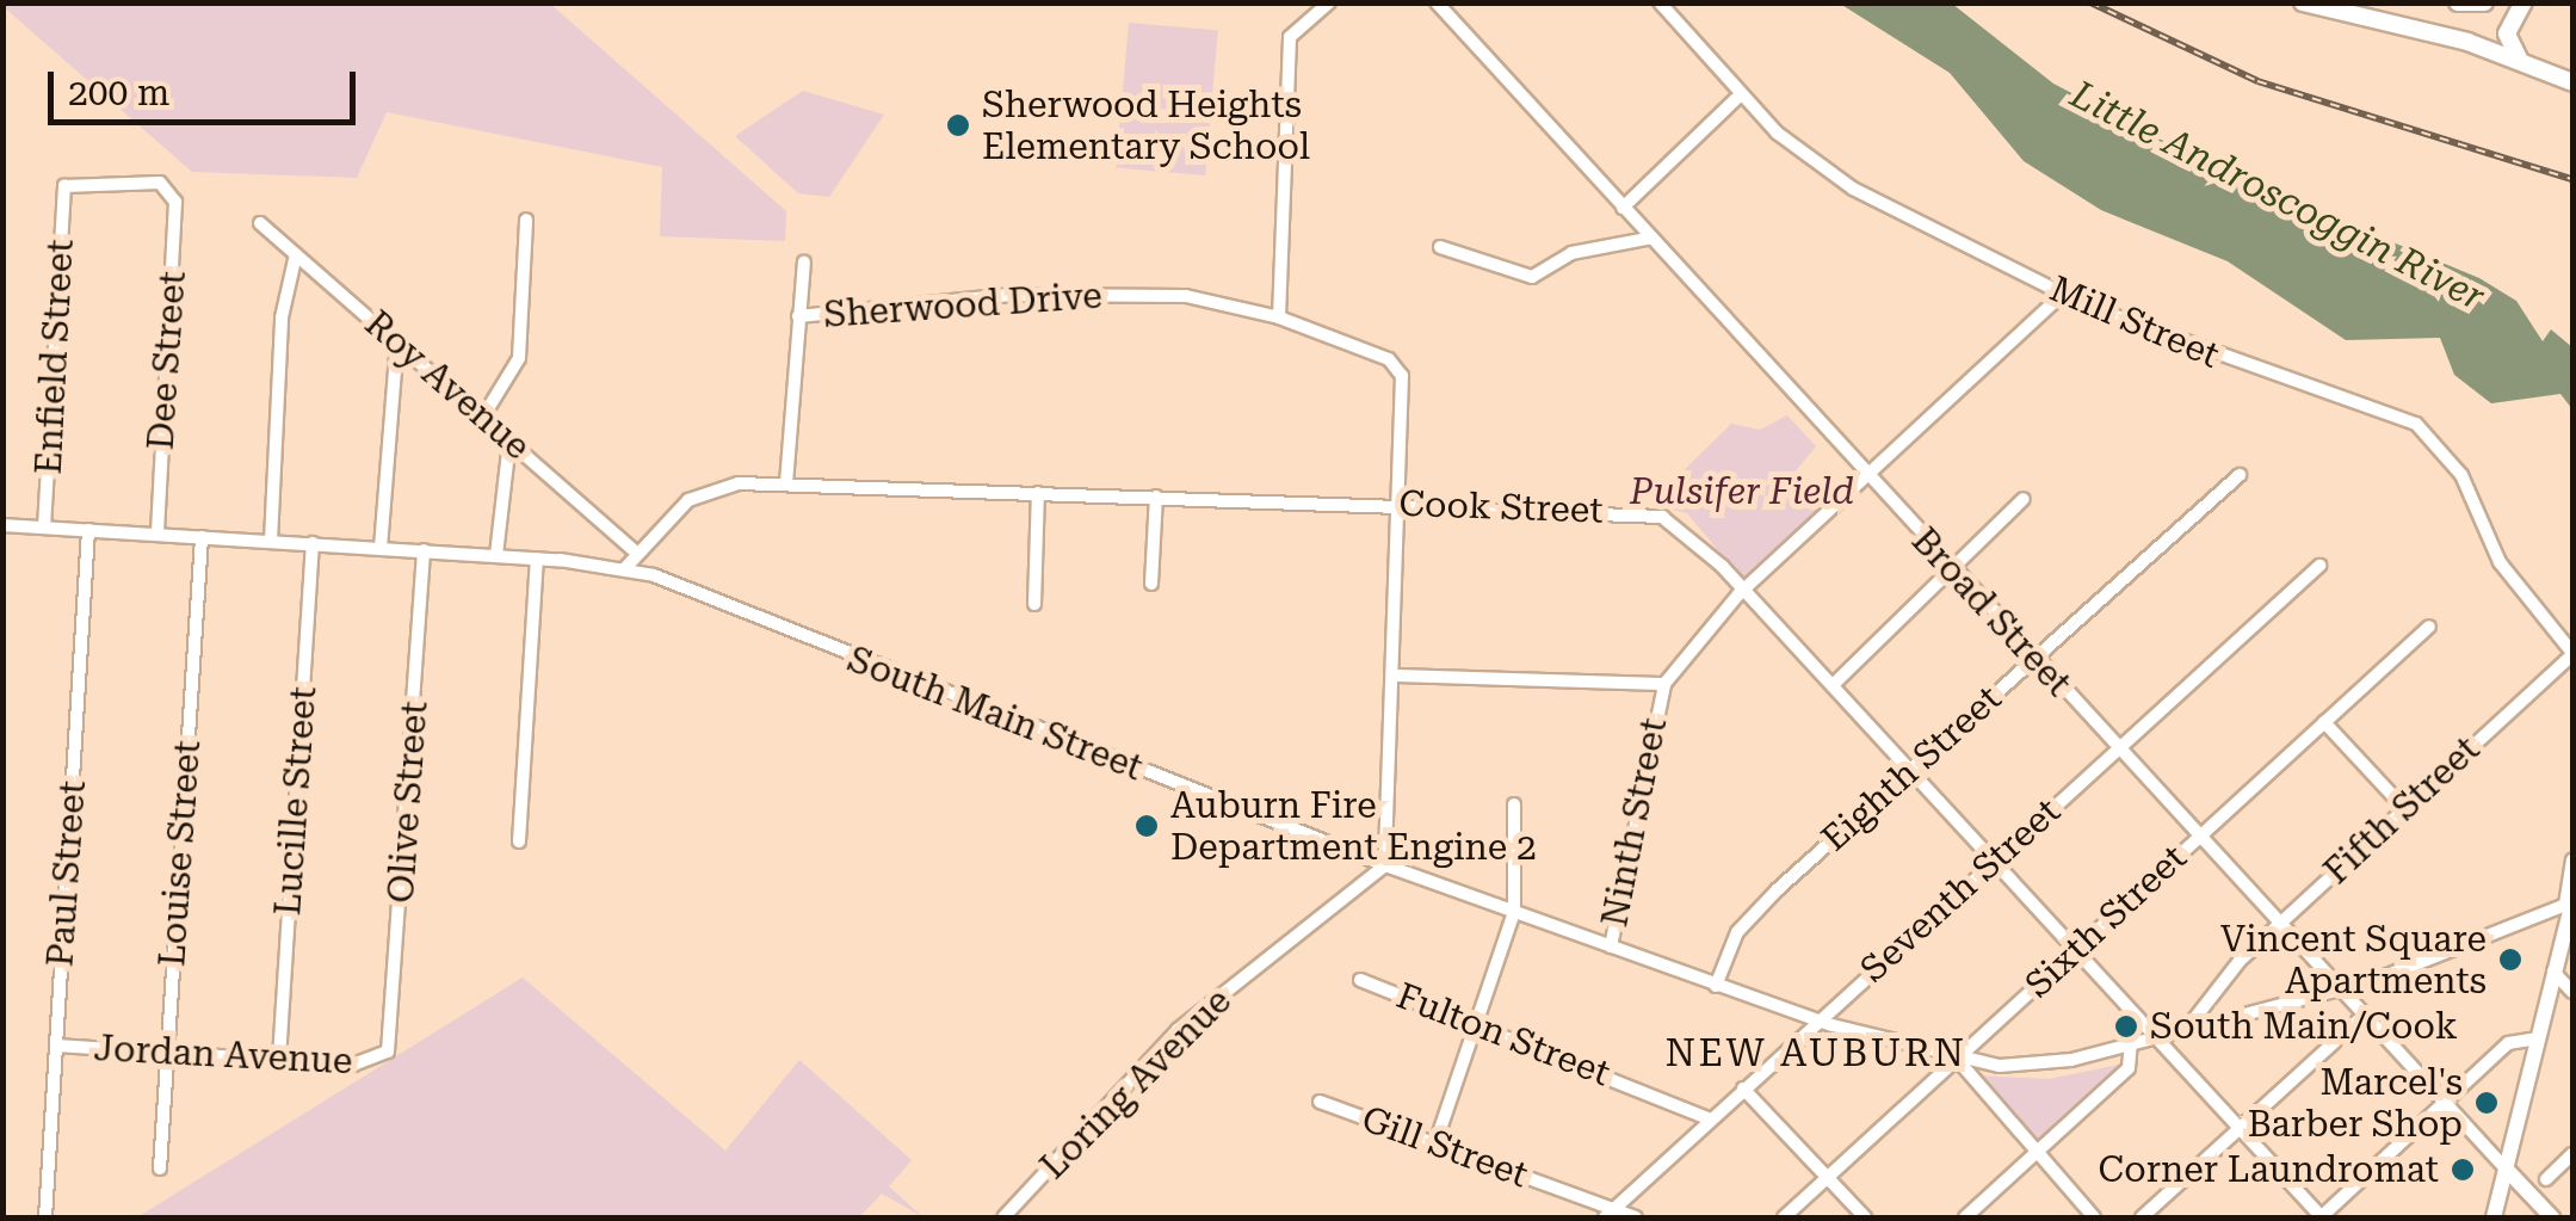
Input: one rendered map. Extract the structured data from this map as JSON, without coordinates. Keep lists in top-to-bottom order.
{
  "streets": {
    "main road": ["Broad Street"],
    "street": [
      "Sherwood Drive",
      "Mill Street",
      "Enfield Street",
      "Dee Street",
      "Roy Avenue",
      "Cook Street",
      "South Main Street",
      "Eighth Street",
      "Lucille Street",
      "Olive Street",
      "Fifth Street",
      "Ninth Street",
      "Louise Street",
      "Paul Street",
      "Seventh Street",
      "Sixth Street",
      "Fulton Street",
      "Jordan Avenue",
      "Loring Avenue",
      "Gill Street"
    ]
  },
  "crossings": [
    ["Sherwood Drive", "Cook Street"],
    ["Mill Street", "Fifth Street"],
    ["Mill Street", "Ninth Street"],
    ["Enfield Street", "Dee Street"],
    ["Enfield Street", "South Main Street"],
    ["Dee Street", "South Main Street"],
    ["Roy Avenue", "Cook Street"],
    ["Cook Street", "South Main Street"],
    ["Cook Street", "Eighth Street"],
    ["Cook Street", "Ninth Street"],
    ["Cook Street", "Seventh Street"],
    ["Cook Street", "Sixth Street"],
    ["Broad Street", "South Main Street"],
    ["Broad Street", "Eighth Street"],
    ["Broad Street", "Fifth Street"],
    ["Broad Street", "Ninth Street"],
    ["Broad Street", "Seventh Street"],
    ["Broad Street", "Sixth Street"],
    ["South Main Street", "Eighth Street"],
    ["South Main Street", "Lucille Street"],
    ["South Main Street", "Olive Street"],
    ["South Main Street", "Fifth Street"],
    ["South Main Street", "Ninth Street"],
    ["South Main Street", "Louise Street"],
    ["South Main Street", "Paul Street"],
    ["South Main Street", "Seventh Street"],
    ["South Main Street", "Sixth Street"],
    ["South Main Street", "Loring Avenue"],
    ["Lucille Street", "Jordan Avenue"],
    ["Olive Street", "Jordan Avenue"],
    ["Louise Street", "Jordan Avenue"],
    ["Paul Street", "Jordan Avenue"],
    ["Seventh Street", "Fulton Street"],
    ["Seventh Street", "Gill Street"]
  ],
  "districts": ["NEW AUBURN"],
  "water": ["Little Androscoggin River"],
  "parks": ["Pulsifer Field"],
  "places": [
    "Sherwood Heights Elementary School",
    "Auburn Fire Department Engine 2",
    "Vincent Square Apartments",
    "South Main/Cook",
    "Marcel's Barber Shop",
    "Corner Laundromat"
  ],
  "scale_bar": "200 m"
}
